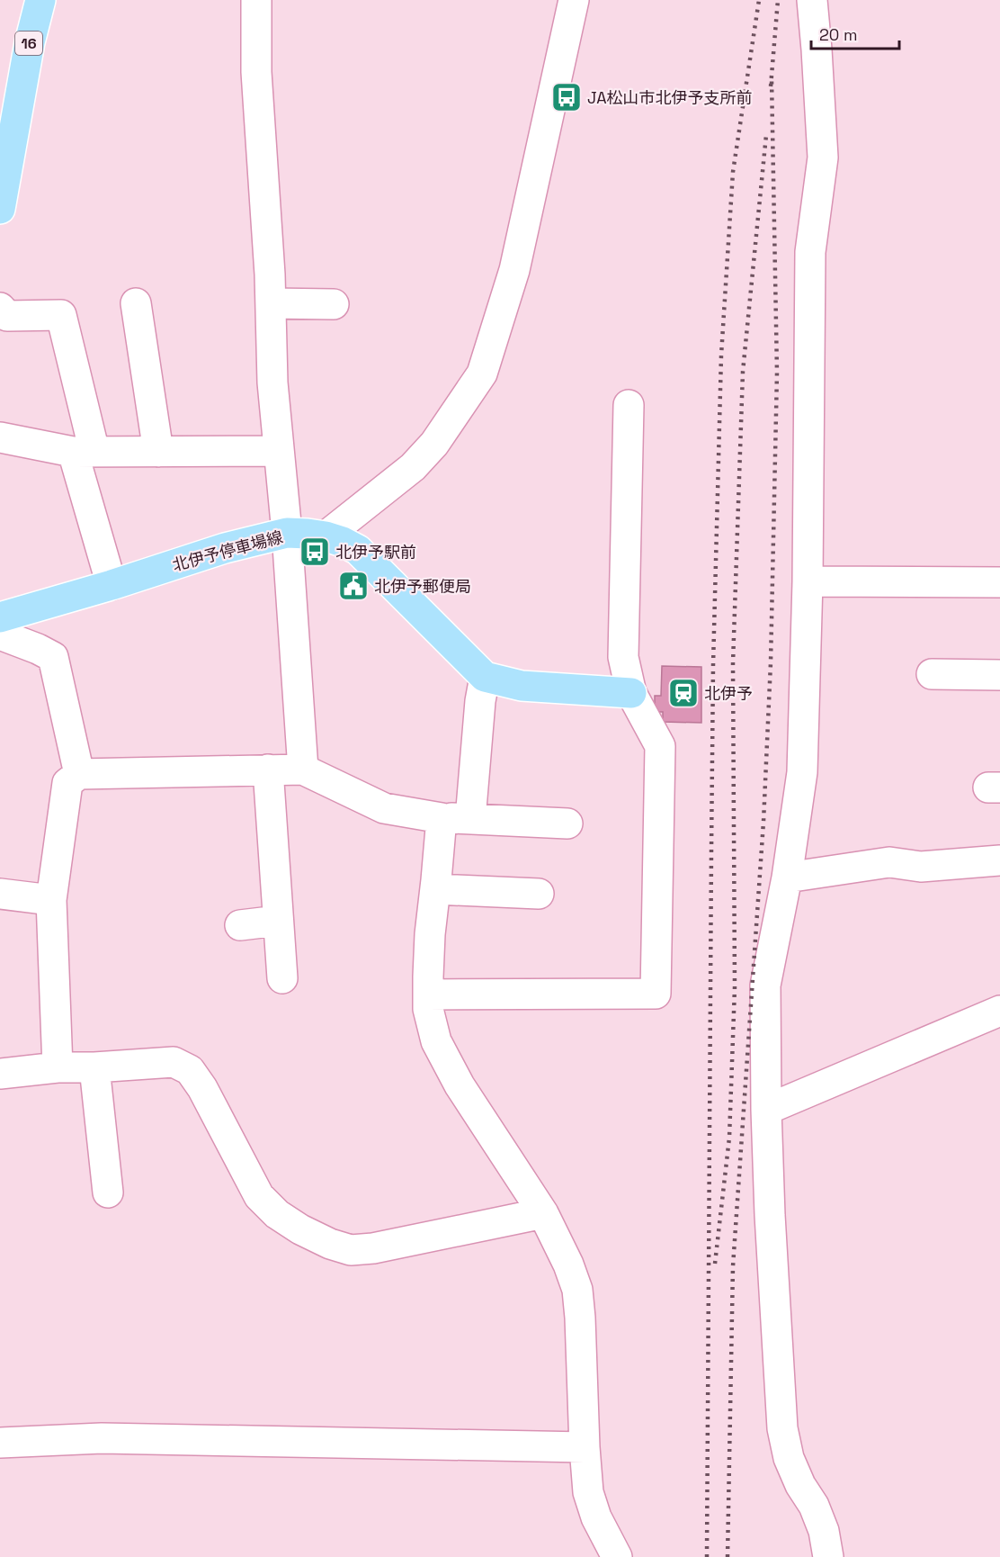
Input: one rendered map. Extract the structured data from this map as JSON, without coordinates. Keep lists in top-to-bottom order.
{
  "streets": {
    "main road": ["16", "北伊予停車場線"]
  },
  "places": {
    "bus stop": ["JA松山市北伊予支所前", "北伊予駅前"],
    "public building": ["北伊予郵便局"],
    "station": ["北伊予"]
  },
  "scale_bar": "20 m"
}
